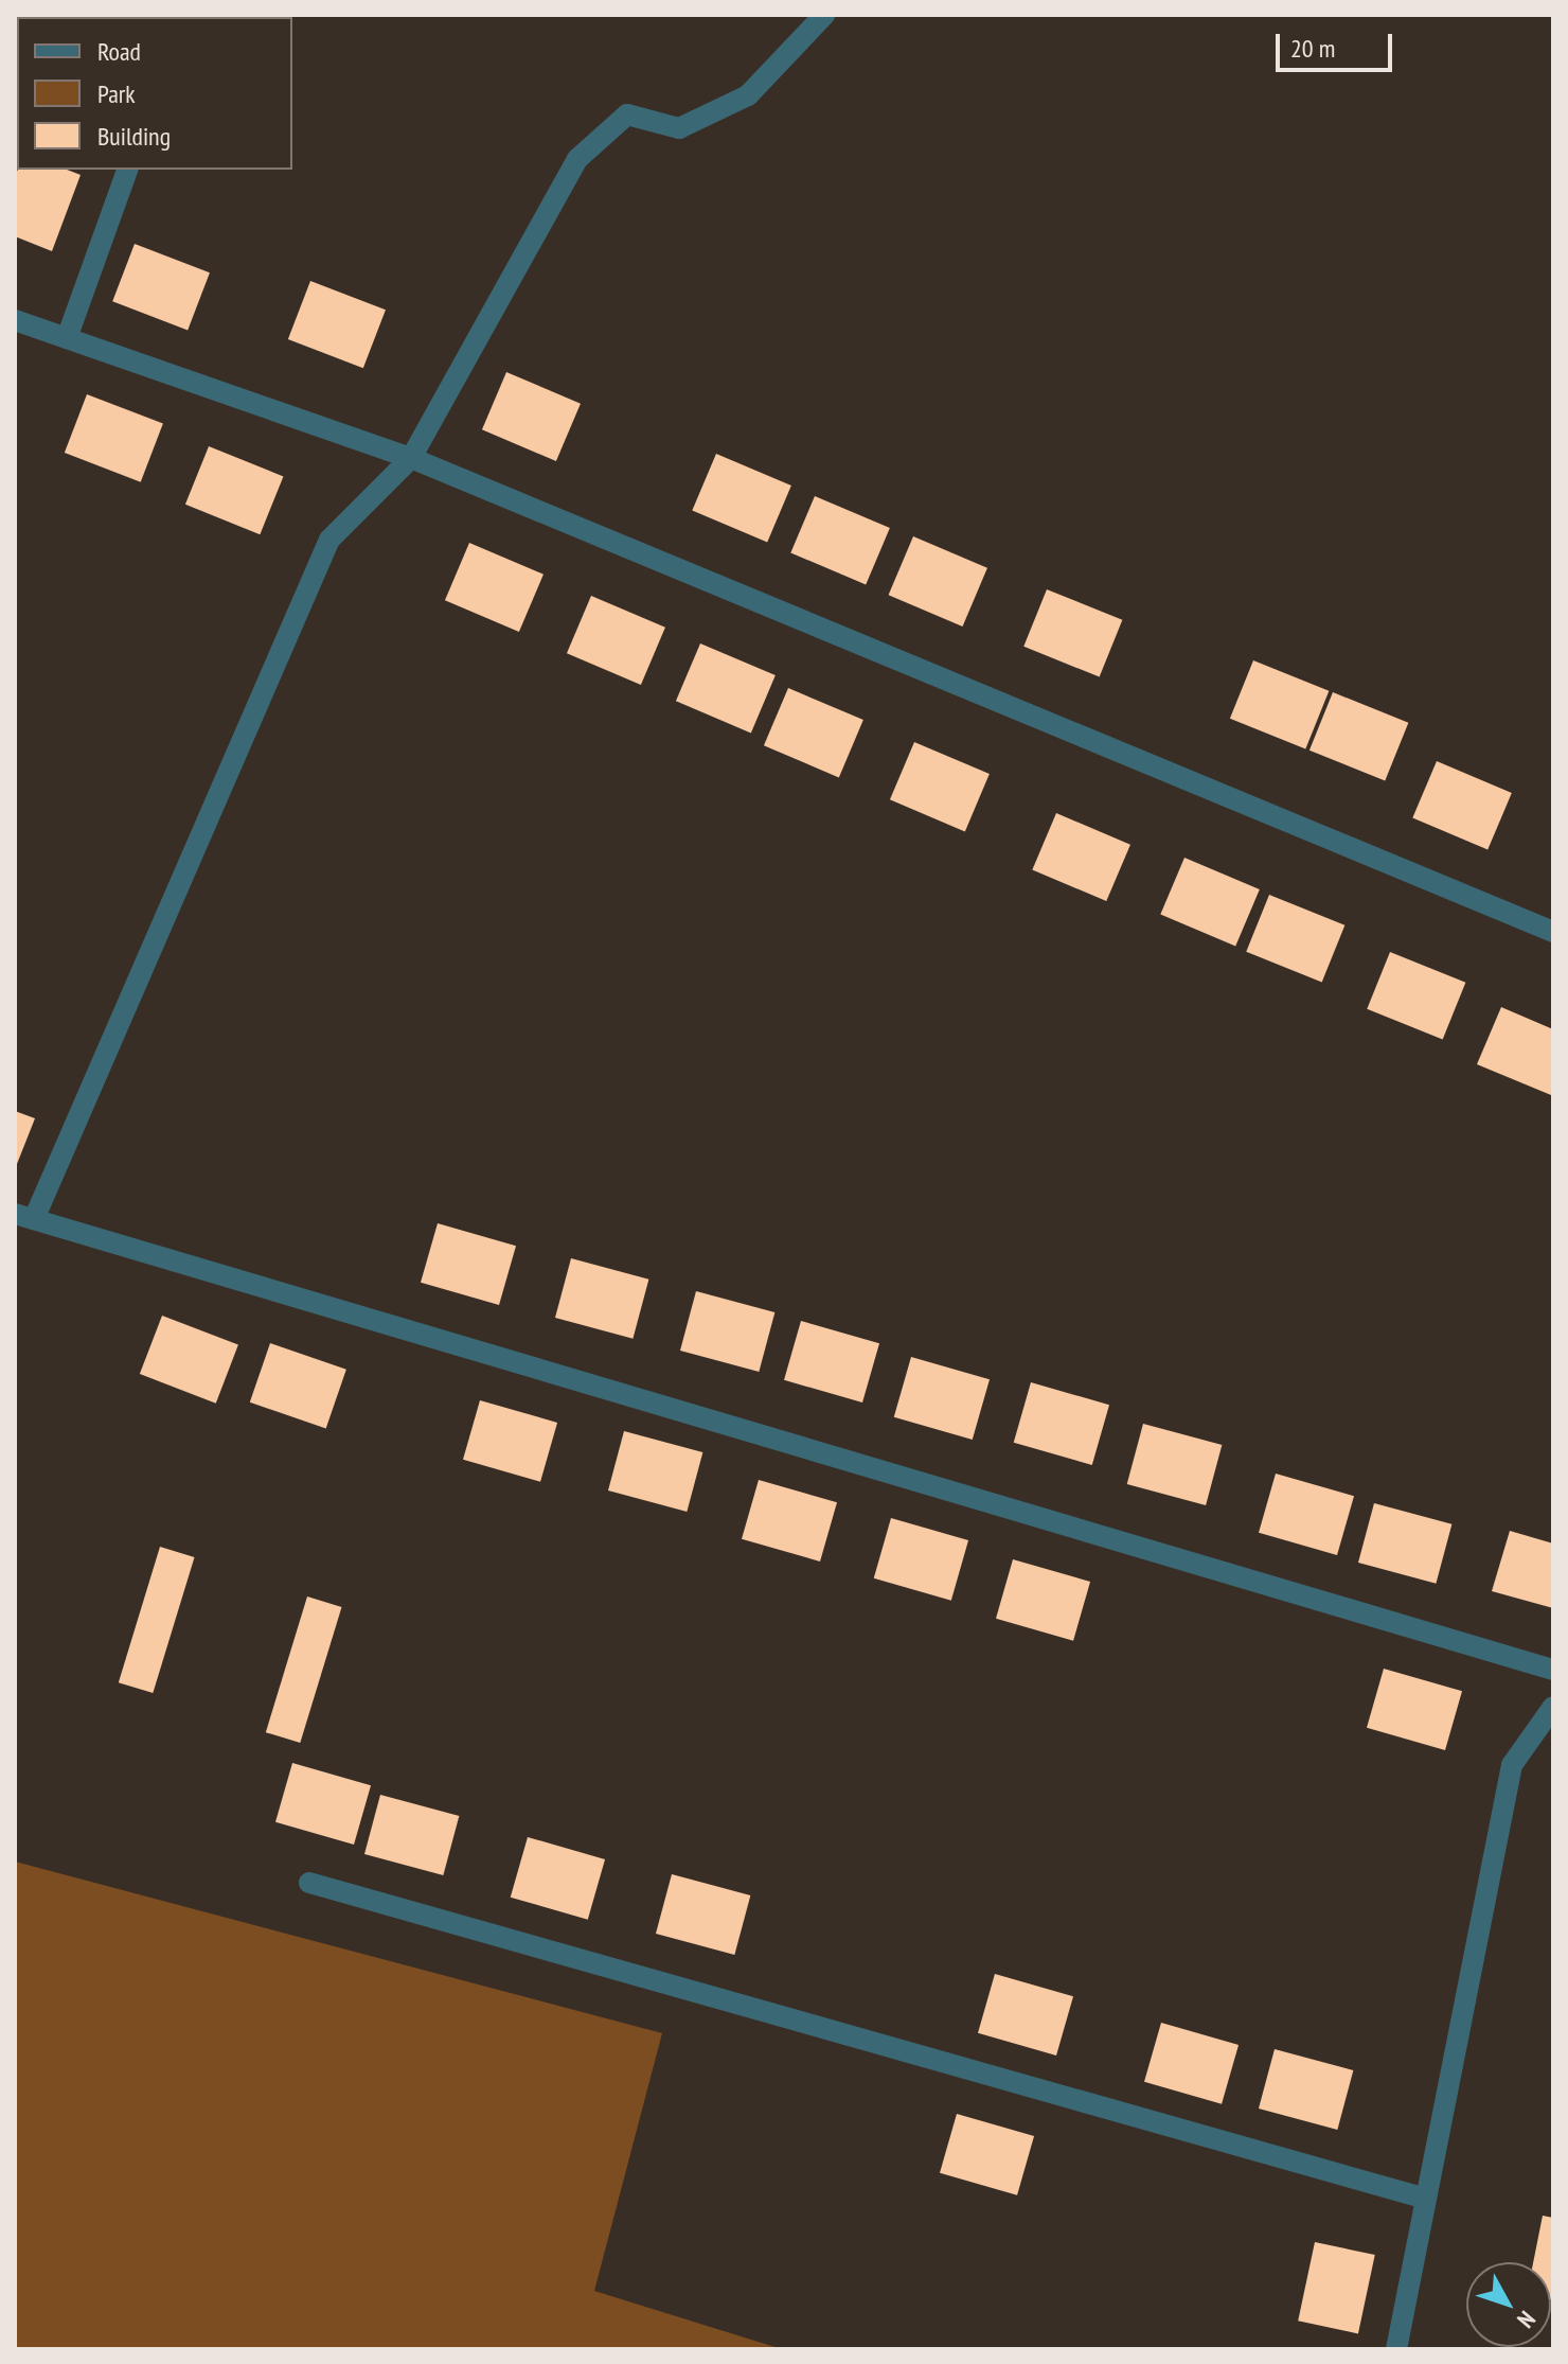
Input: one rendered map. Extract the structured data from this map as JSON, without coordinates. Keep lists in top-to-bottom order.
{
  "legend": ["Road", "Park", "Building"],
  "scale_bar": "20 m",
  "north": "bottom right"
}
